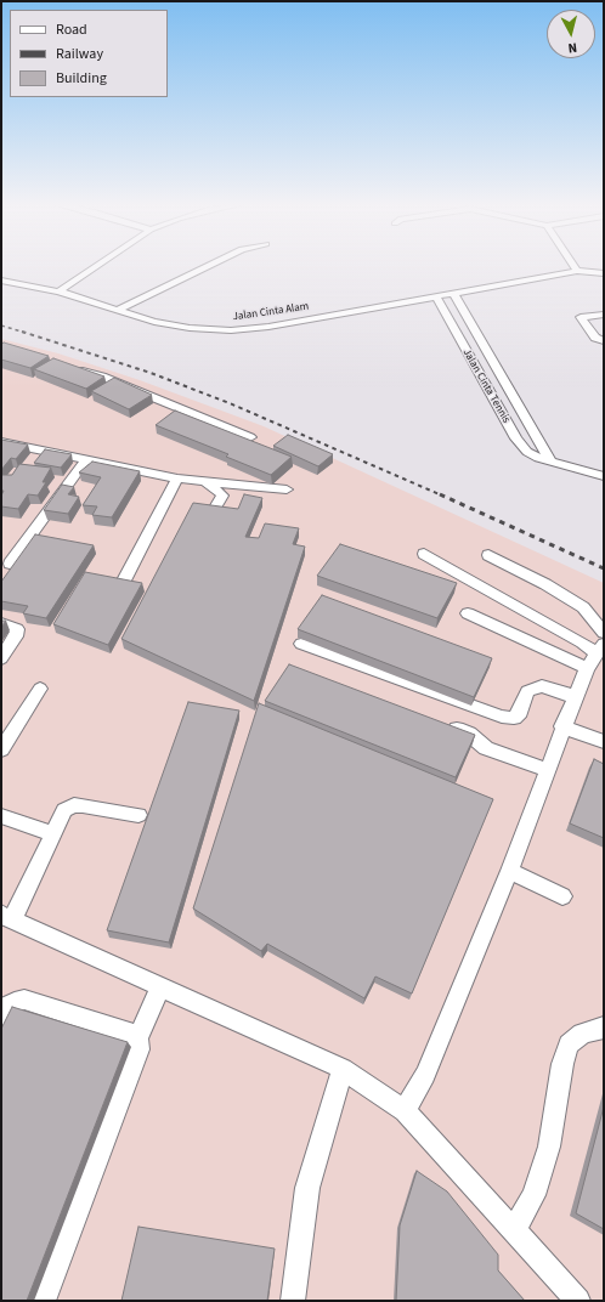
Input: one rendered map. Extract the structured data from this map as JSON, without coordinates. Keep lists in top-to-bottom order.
{
  "streets": {
    "street": ["Jalan Cinta Alam", "Jalan Cinta Tennis"]
  },
  "crossings": [
    ["Jalan Cinta Alam", "Jalan Cinta Tennis"]
  ],
  "legend": ["Road", "Railway", "Building"],
  "north": "bottom"
}
